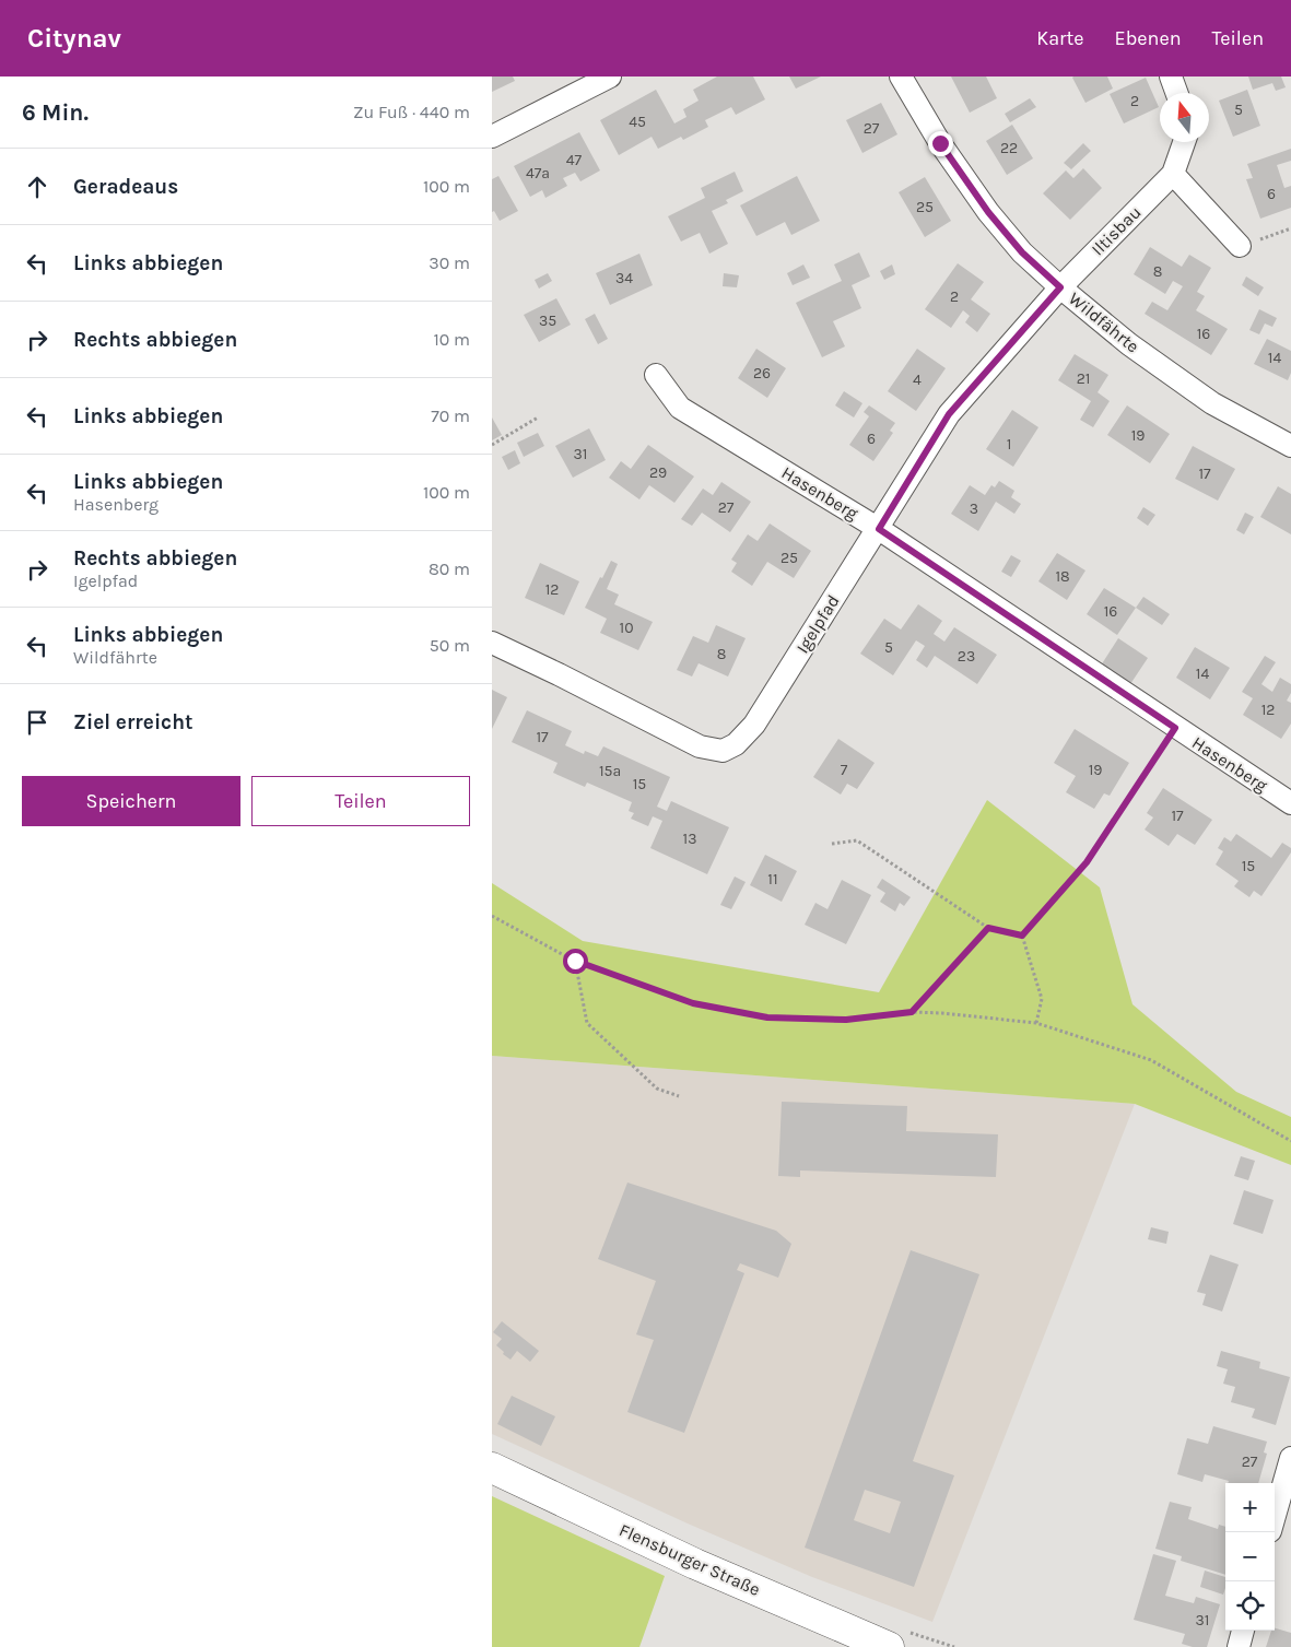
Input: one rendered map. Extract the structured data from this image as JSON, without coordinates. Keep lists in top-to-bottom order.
{
  "streets": {
    "street": [
      "Iltisbau",
      "Wildfährte",
      "Hasenberg",
      "Igelpfad",
      "Flensburger Straße"
    ]
  },
  "crossings": [
    ["Iltisbau", "Wildfährte"],
    ["Iltisbau", "Igelpfad"],
    ["Wildfährte", "Igelpfad"],
    ["Hasenberg", "Igelpfad"]
  ],
  "house_numbers": [
    "2",
    "5",
    "45",
    "27",
    "22",
    "47",
    "47a",
    "6",
    "25",
    "8",
    "34",
    "2",
    "35",
    "16",
    "14",
    "26",
    "21",
    "4",
    "19",
    "6",
    "1",
    "31",
    "29",
    "17",
    "27",
    "3",
    "25",
    "18",
    "12",
    "16",
    "10",
    "5",
    "8",
    "23",
    "14",
    "12",
    "17",
    "7",
    "19",
    "15a",
    "15",
    "17",
    "13",
    "15",
    "11",
    "27",
    "31"
  ],
  "north": "top",
  "page": {
    "header": "Citynav",
    "nav": ["Karte", "Ebenen", "Teilen"],
    "heading": ["6 Min.", "Zu Fuß · 440 m"],
    "list": [
      ["Geradeaus", "100 m"],
      ["Links abbiegen", "30 m"],
      ["Rechts abbiegen", "10 m"],
      ["Links abbiegen", "70 m"],
      ["Links abbiegen", "Hasenberg", "100 m"],
      ["Rechts abbiegen", "Igelpfad", "80 m"],
      ["Links abbiegen", "Wildfährte", "50 m"],
      "Ziel erreicht"
    ],
    "buttons": ["Speichern", "Teilen"],
    "map_buttons": ["+", "−"]
  }
}
